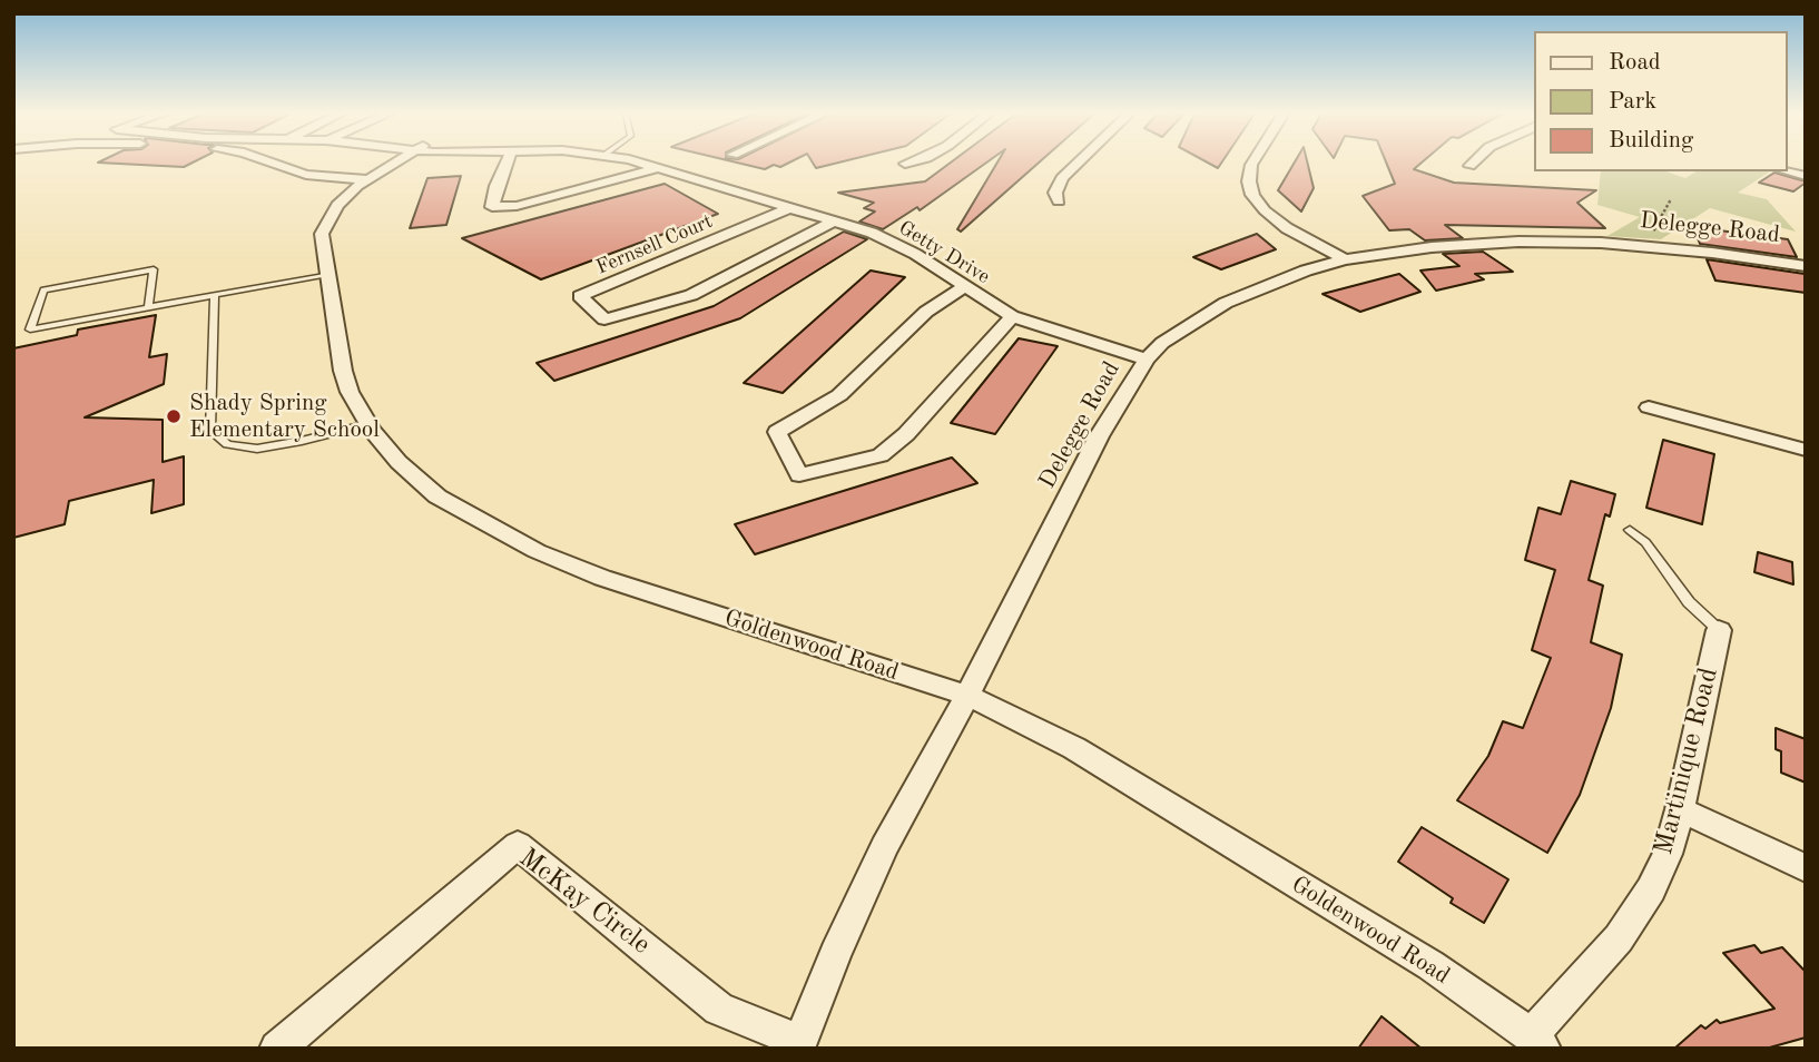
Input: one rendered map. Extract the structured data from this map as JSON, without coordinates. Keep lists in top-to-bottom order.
{
  "streets": {
    "street": [
      "Delegge Road",
      "Fernsell Court",
      "Getty Drive",
      "Goldenwood Road",
      "Martinique Road",
      "McKay Circle"
    ]
  },
  "crossings": [
    ["Delegge Road", "Getty Drive"],
    ["Delegge Road", "Goldenwood Road"],
    ["Delegge Road", "McKay Circle"],
    ["Fernsell Court", "Getty Drive"],
    ["Goldenwood Road", "Martinique Road"]
  ],
  "places": ["Shady Spring Elementary School"],
  "legend": ["Road", "Park", "Building"]
}
